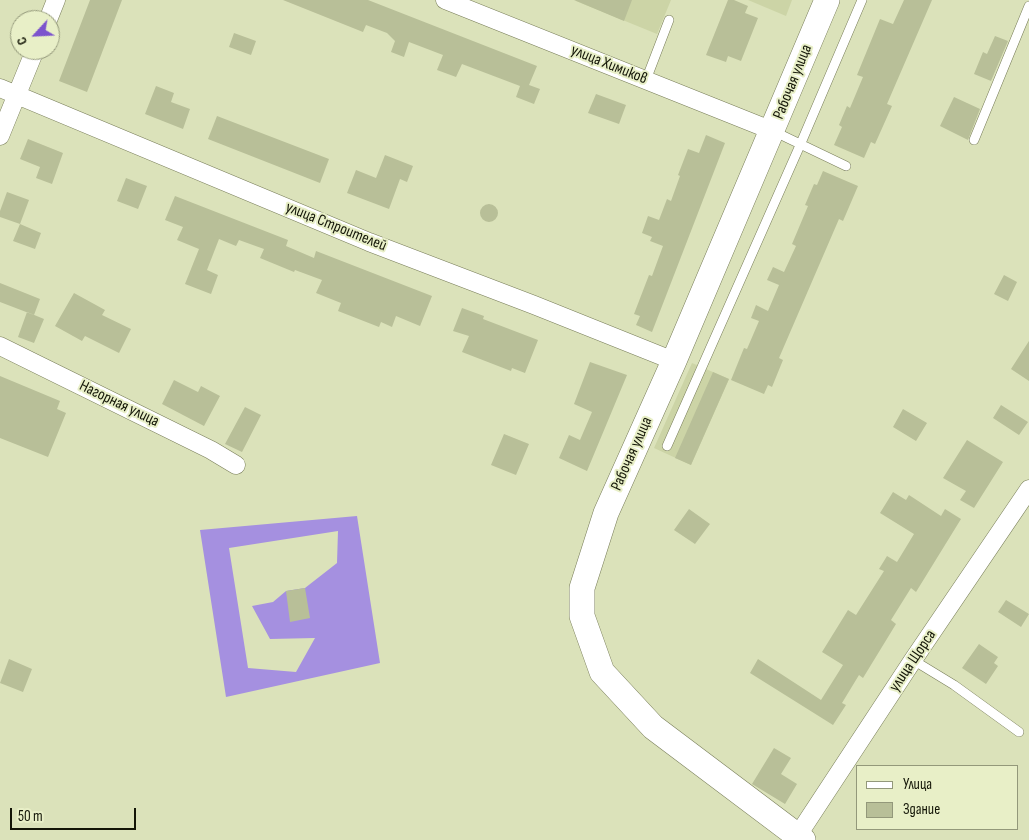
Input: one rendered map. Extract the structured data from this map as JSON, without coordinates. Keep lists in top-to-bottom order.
{
  "streets": {
    "main road": ["Рабочая улица"],
    "street": [
      "улица Химиков",
      "улица Строителей",
      "Нагорная улица",
      "улица Щорса"
    ]
  },
  "crossings": [
    ["улица Химиков", "Рабочая улица"],
    ["Рабочая улица", "улица Строителей"],
    ["Рабочая улица", "улица Щорса"]
  ],
  "legend": ["Улица", "Здание"],
  "scale_bar": "50 m",
  "north": "bottom left"
}
